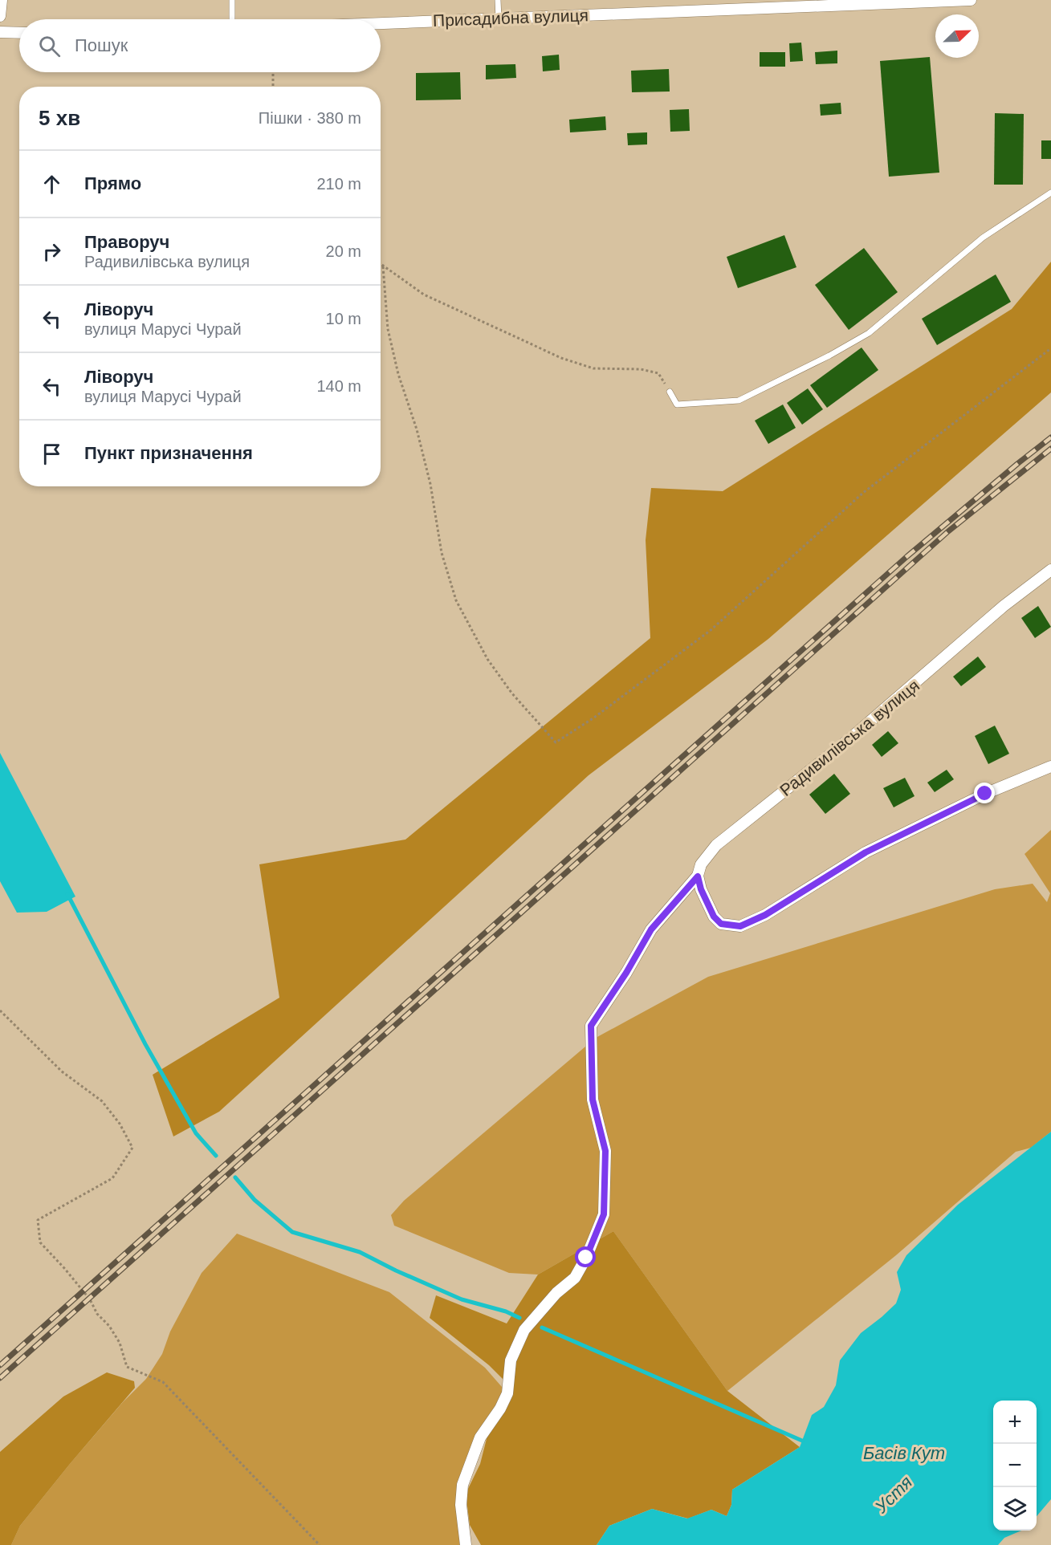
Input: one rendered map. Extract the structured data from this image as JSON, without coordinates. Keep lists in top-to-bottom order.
{
  "streets": {
    "street": ["Присадибна вулиця", "Радивилівська вулиця"]
  },
  "water": ["Басів Кут", "Устя"],
  "north": "top right",
  "page": {
    "search": "Пошук",
    "heading": ["5 хв", "Пішки · 380 m"],
    "list": [
      ["Прямо", "210 m"],
      ["Праворуч", "Радивилівська вулиця", "20 m"],
      ["Ліворуч", "вулиця Марусі Чурай", "10 m"],
      ["Ліворуч", "вулиця Марусі Чурай", "140 m"],
      "Пункт призначення"
    ],
    "map_buttons": ["+", "−"]
  }
}
